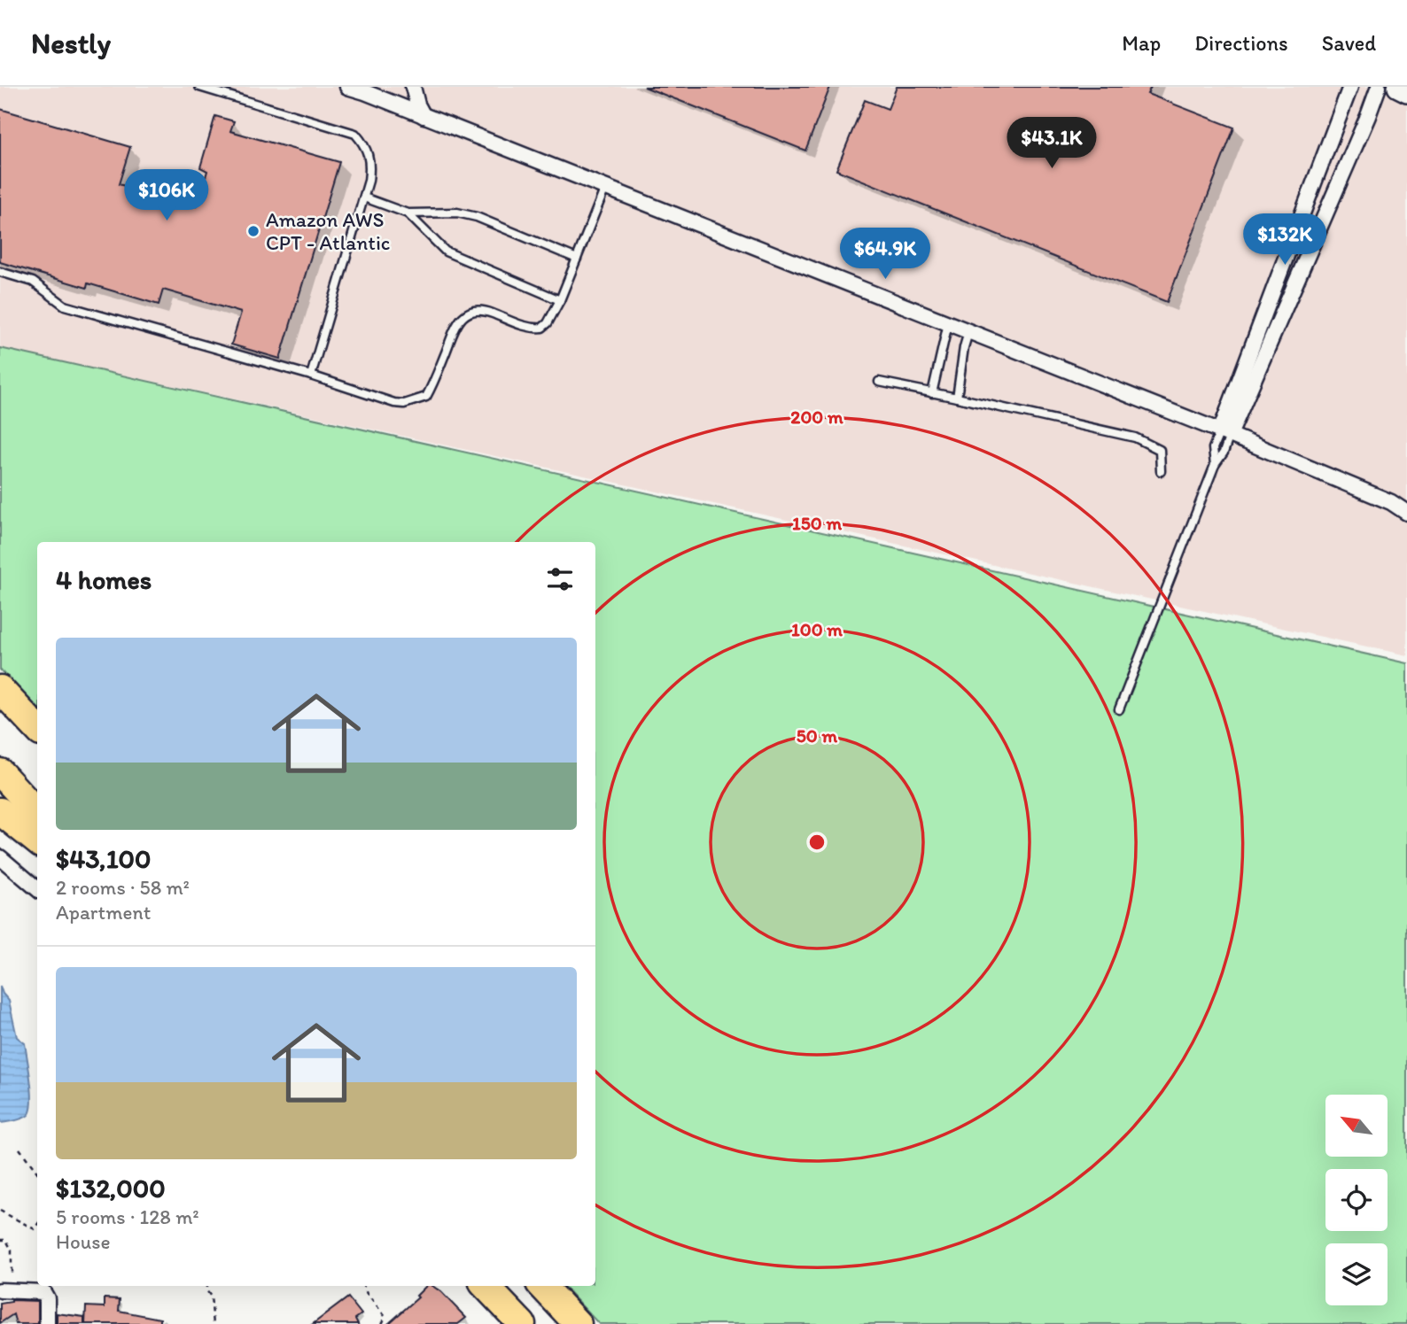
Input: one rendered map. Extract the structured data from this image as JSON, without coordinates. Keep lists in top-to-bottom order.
{
  "places": ["Amazon AWS CPT - Atlantic"],
  "north": "top left",
  "page": {
    "header": "Nestly",
    "nav": ["Map", "Directions", "Saved"],
    "price": [
      "$43.1K",
      "$106K",
      "$132K",
      "$64.9K"
    ],
    "heading": "4 homes",
    "list": [
      {
        "name": "$43,100",
        "note": "2 rooms · 58 m² · Apartment"
      },
      {
        "name": "$132,000",
        "note": "5 rooms · 128 m² · House"
      }
    ]
  },
  "rings": [
    "200 m",
    "150 m",
    "100 m",
    "50 m"
  ]
}
